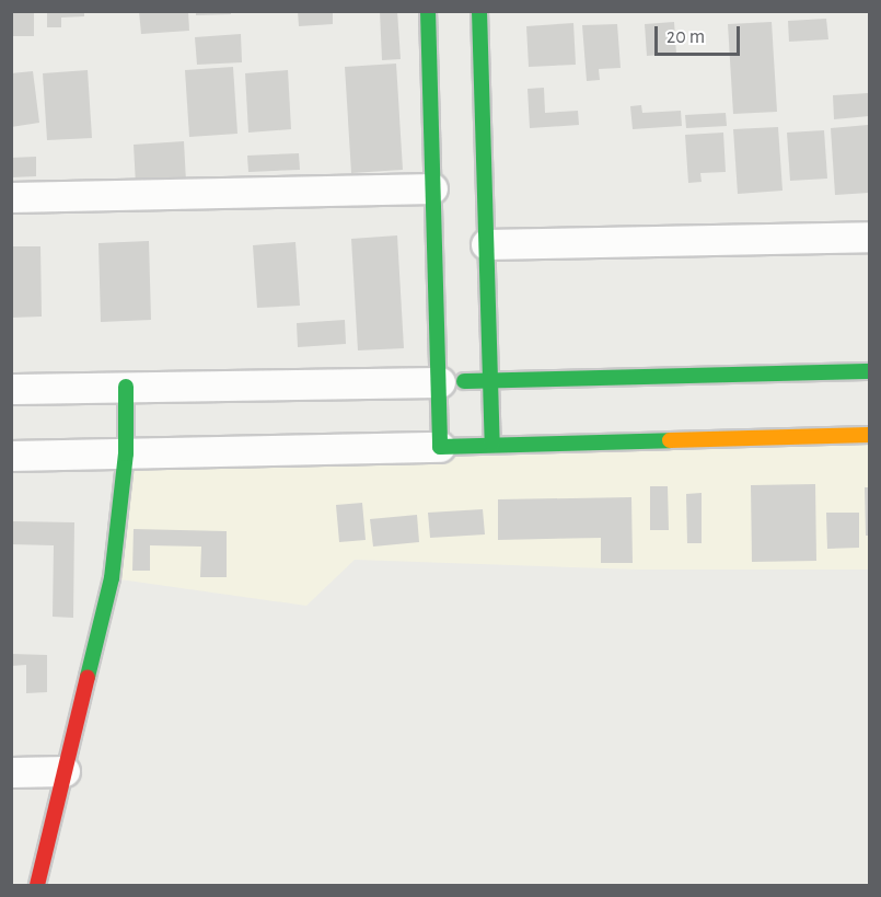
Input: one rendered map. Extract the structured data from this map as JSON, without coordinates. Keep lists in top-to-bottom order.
{
  "scale_bar": "20 m"
}
